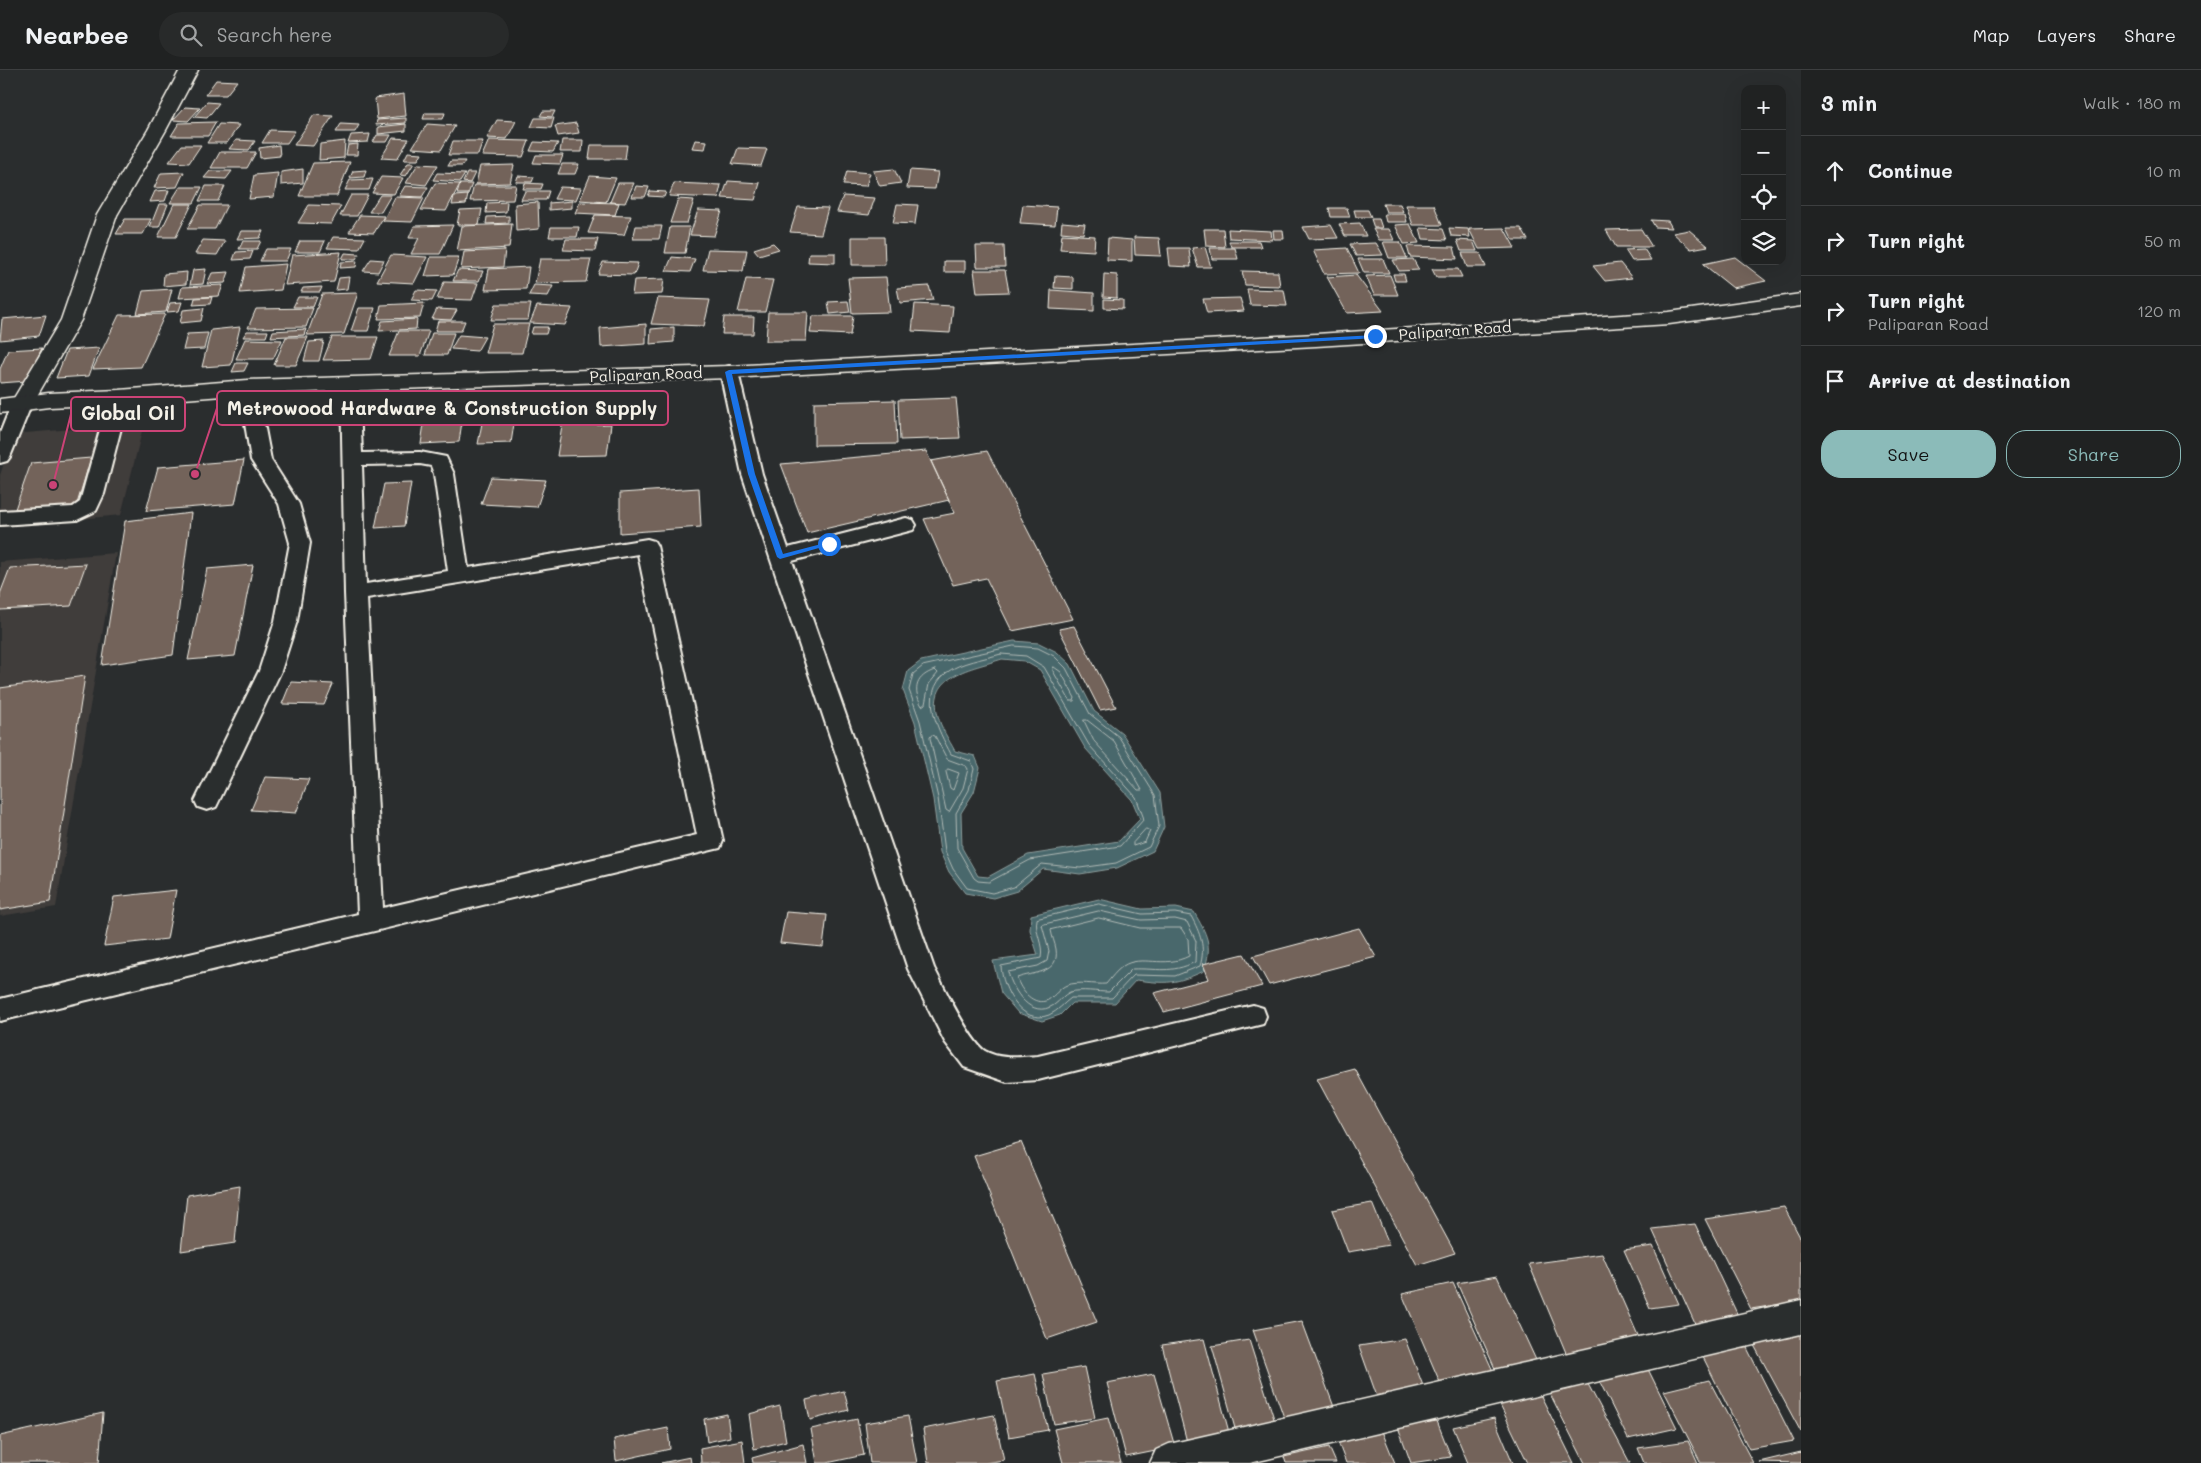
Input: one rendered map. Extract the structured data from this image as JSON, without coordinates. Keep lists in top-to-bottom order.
{
  "streets": {
    "main road": ["Paliparan Road"]
  },
  "places": ["Metrowood Hardware & Construction Supply", "Global Oil"],
  "page": {
    "header": "Nearbee",
    "search": "Search here",
    "nav": ["Map", "Layers", "Share"],
    "heading": ["3 min", "Walk · 180 m"],
    "map_buttons": ["+", "−"],
    "list": [
      ["Continue", "10 m"],
      ["Turn right", "50 m"],
      ["Turn right", "Paliparan Road", "120 m"],
      "Arrive at destination"
    ],
    "buttons": ["Save", "Share"]
  }
}
